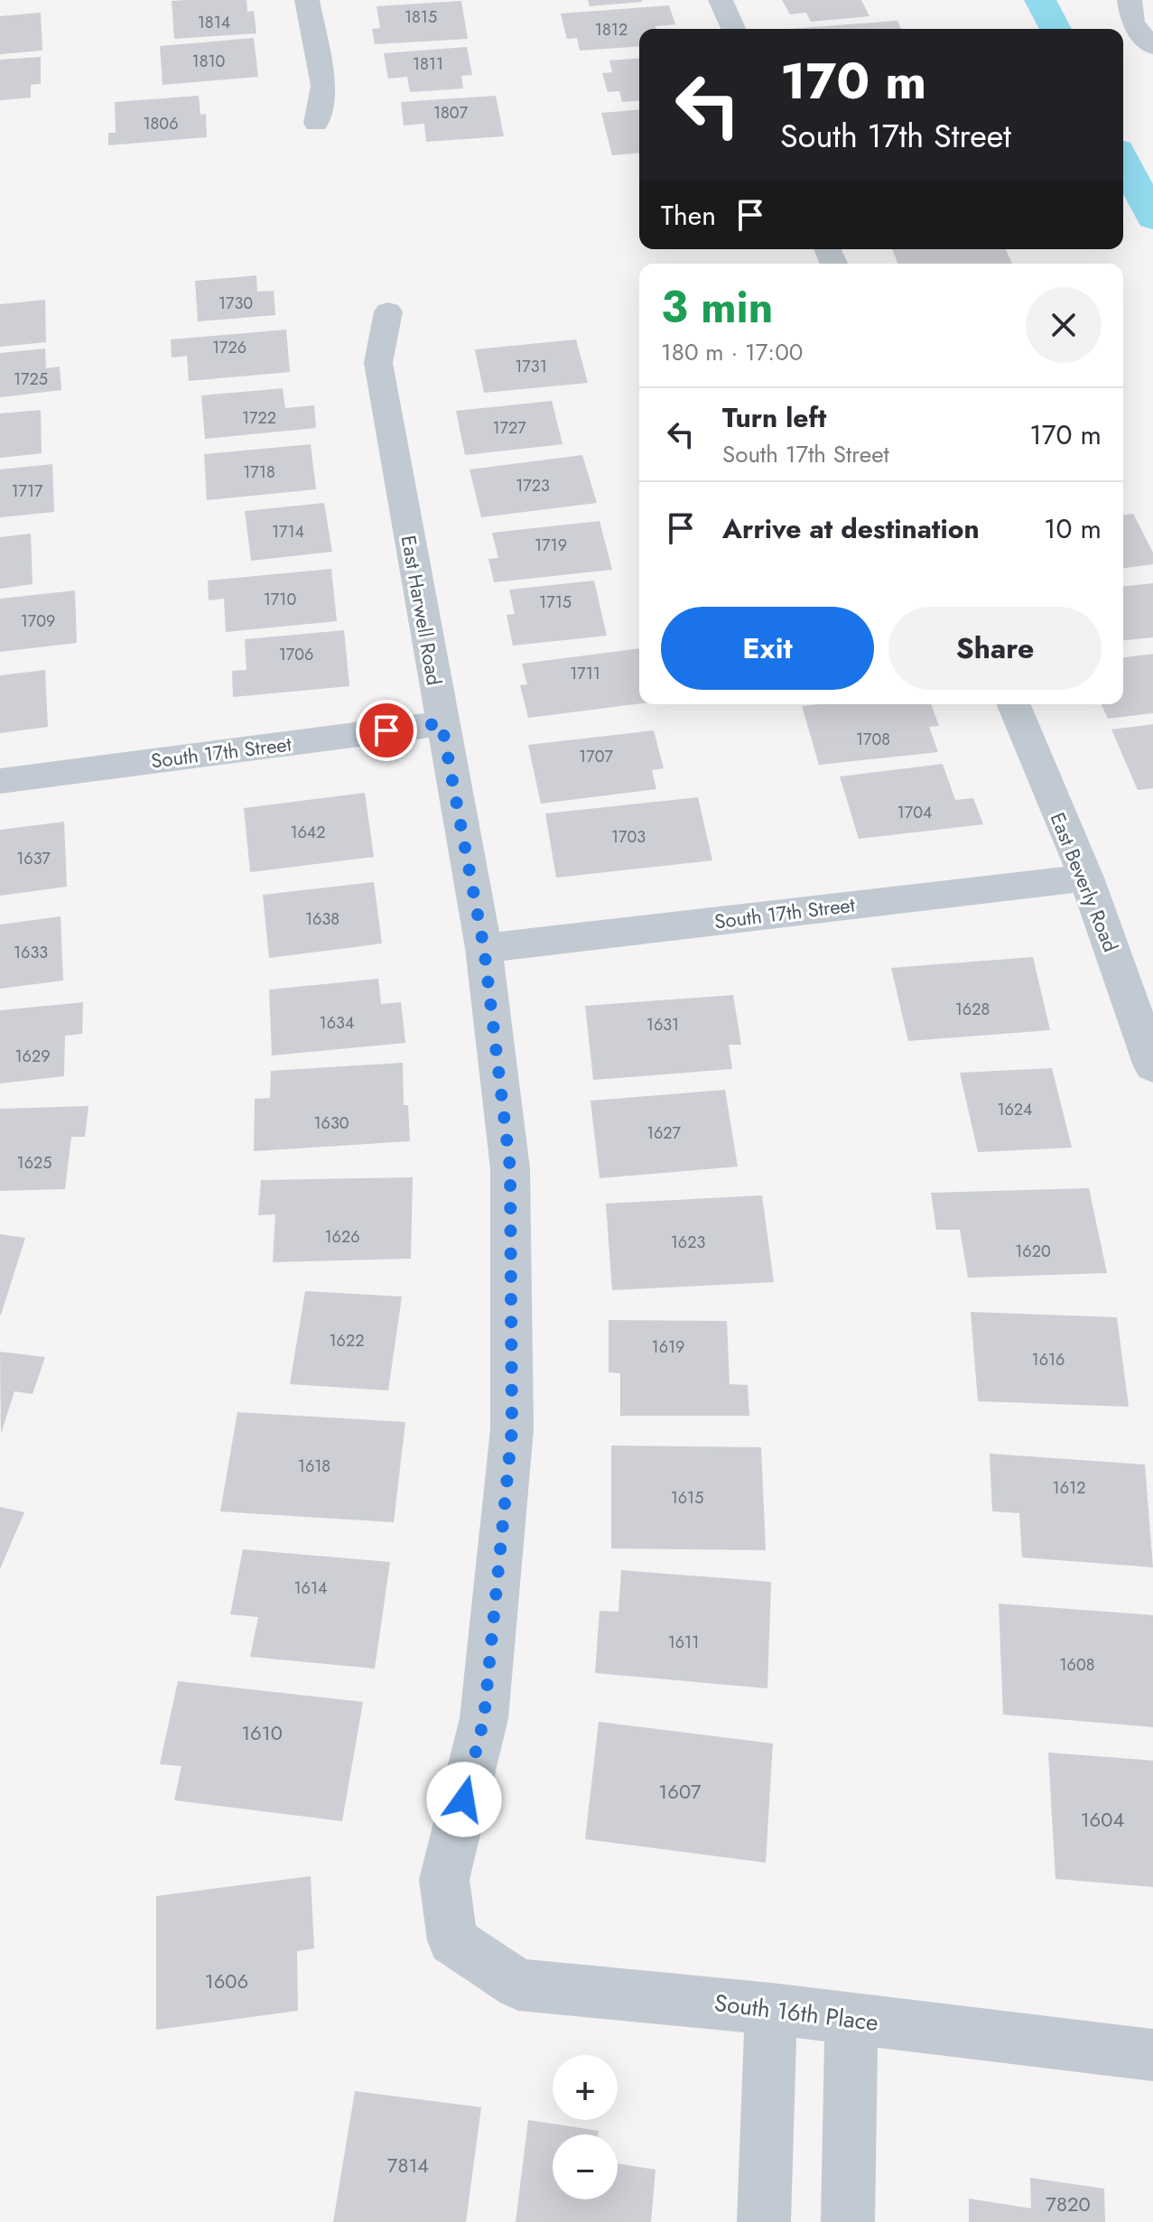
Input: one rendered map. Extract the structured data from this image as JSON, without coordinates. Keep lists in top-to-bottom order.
{
  "streets": {
    "street": [
      "East Harwell Road",
      "South 17th Street",
      "East Beverly Road",
      "South 16th Place"
    ]
  },
  "crossings": [
    ["East Harwell Road", "South 17th Street"],
    ["East Harwell Road", "South 16th Place"],
    ["South 17th Street", "East Beverly Road"]
  ],
  "house_numbers": [
    "1815",
    "1814",
    "1812",
    "1810",
    "1811",
    "1807",
    "1806",
    "1730",
    "1726",
    "1731",
    "1725",
    "1722",
    "1727",
    "1718",
    "1723",
    "1717",
    "1714",
    "1719",
    "1710",
    "1715",
    "1709",
    "1706",
    "1711",
    "1708",
    "1707",
    "1704",
    "1642",
    "1703",
    "1637",
    "1638",
    "1633",
    "1628",
    "1634",
    "1631",
    "1629",
    "1624",
    "1630",
    "1627",
    "1625",
    "1626",
    "1623",
    "1620",
    "1622",
    "1619",
    "1616",
    "1618",
    "1612",
    "1615",
    "1614",
    "1611",
    "1608",
    "1610",
    "1607",
    "1604",
    "1606",
    "7814",
    "7820"
  ],
  "page": {
    "turn": ["170 m", "South 17th Street"],
    "then": "Then",
    "heading": ["3 min", "180 m · 17:00"],
    "list": [
      {
        "name": "Turn left",
        "note": "South 17th Street",
        "value": "170 m"
      },
      {
        "name": "Arrive at destination",
        "value": "10 m"
      }
    ],
    "buttons": ["Exit", "Share"],
    "map_buttons": ["+", "−"]
  }
}
